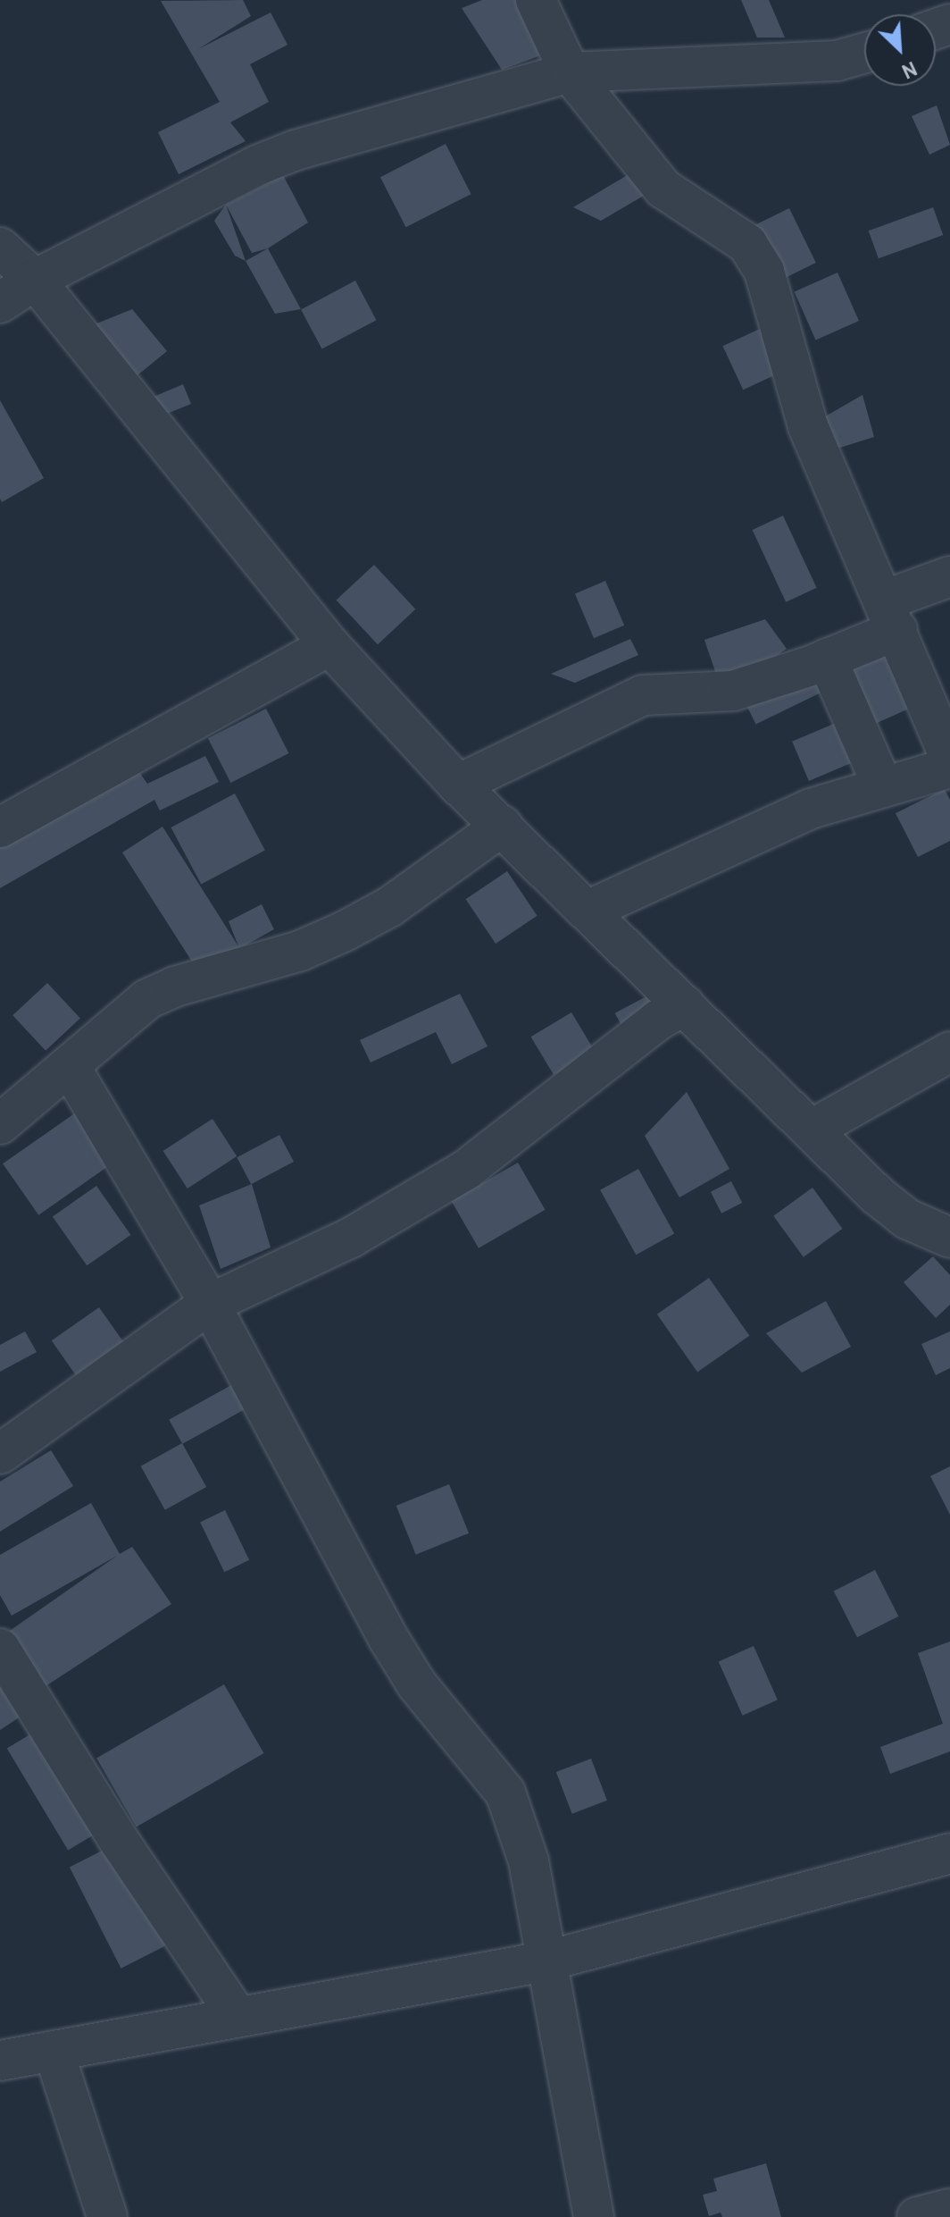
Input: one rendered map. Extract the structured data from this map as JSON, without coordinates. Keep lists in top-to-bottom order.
{
  "north": "bottom right"
}
